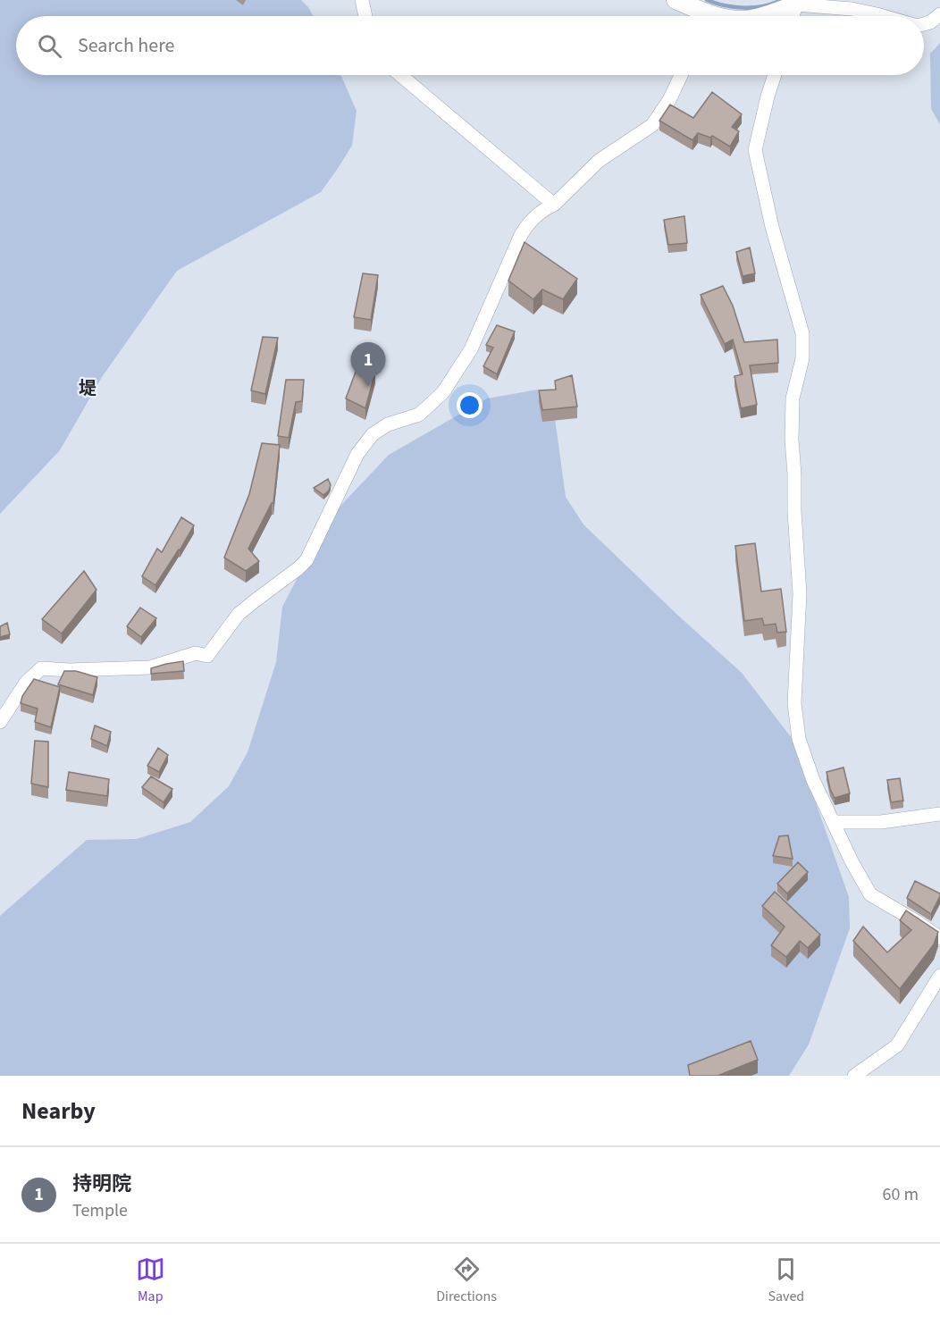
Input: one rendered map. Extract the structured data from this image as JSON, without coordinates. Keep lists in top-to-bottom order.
{
  "districts": ["堤"],
  "page": {
    "search": "Search here",
    "pins": "1",
    "heading": "Nearby",
    "list": [
      {
        "mark": "1",
        "name": "持明院",
        "note": "Temple",
        "value": "60 m"
      }
    ],
    "nav": ["Map", "Directions", "Saved"]
  }
}
